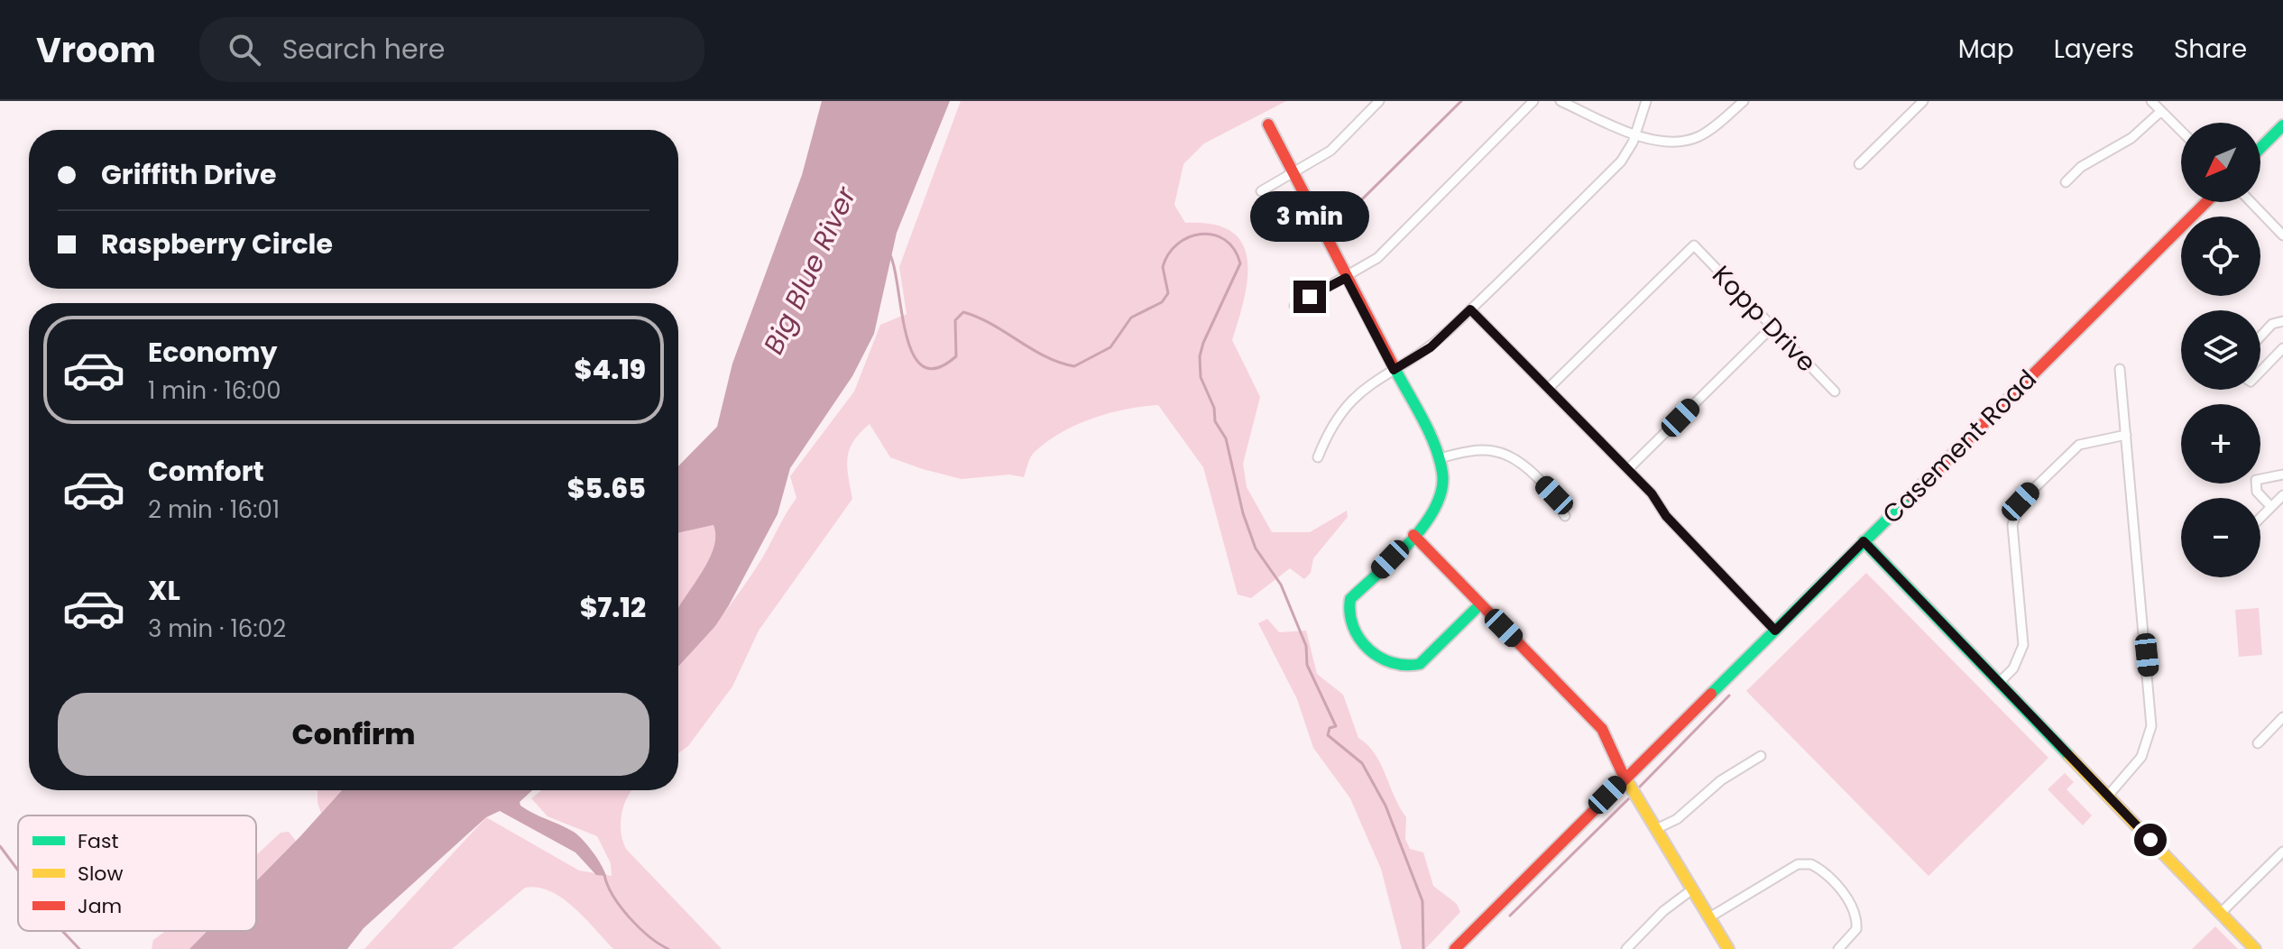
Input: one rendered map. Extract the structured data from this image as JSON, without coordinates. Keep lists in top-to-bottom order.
{
  "streets": {
    "street": ["Kopp Drive", "Casement Road"]
  },
  "water": ["Big Blue River"],
  "legend": ["Fast", "Slow", "Jam"],
  "north": "bottom left",
  "page": {
    "header": "Vroom",
    "search": "Search here",
    "nav": ["Map", "Layers", "Share"],
    "map_buttons": ["+", "−"],
    "banner": ["Griffith Drive", "Raspberry Circle"],
    "bubble": "3 min",
    "list": [
      {
        "name": "Economy",
        "note": "1 min · 16:00",
        "value": "$4.19"
      },
      {
        "name": "Comfort",
        "note": "2 min · 16:01",
        "value": "$5.65"
      },
      {
        "name": "XL",
        "note": "3 min · 16:02",
        "value": "$7.12"
      }
    ],
    "buttons": "Confirm"
  }
}
